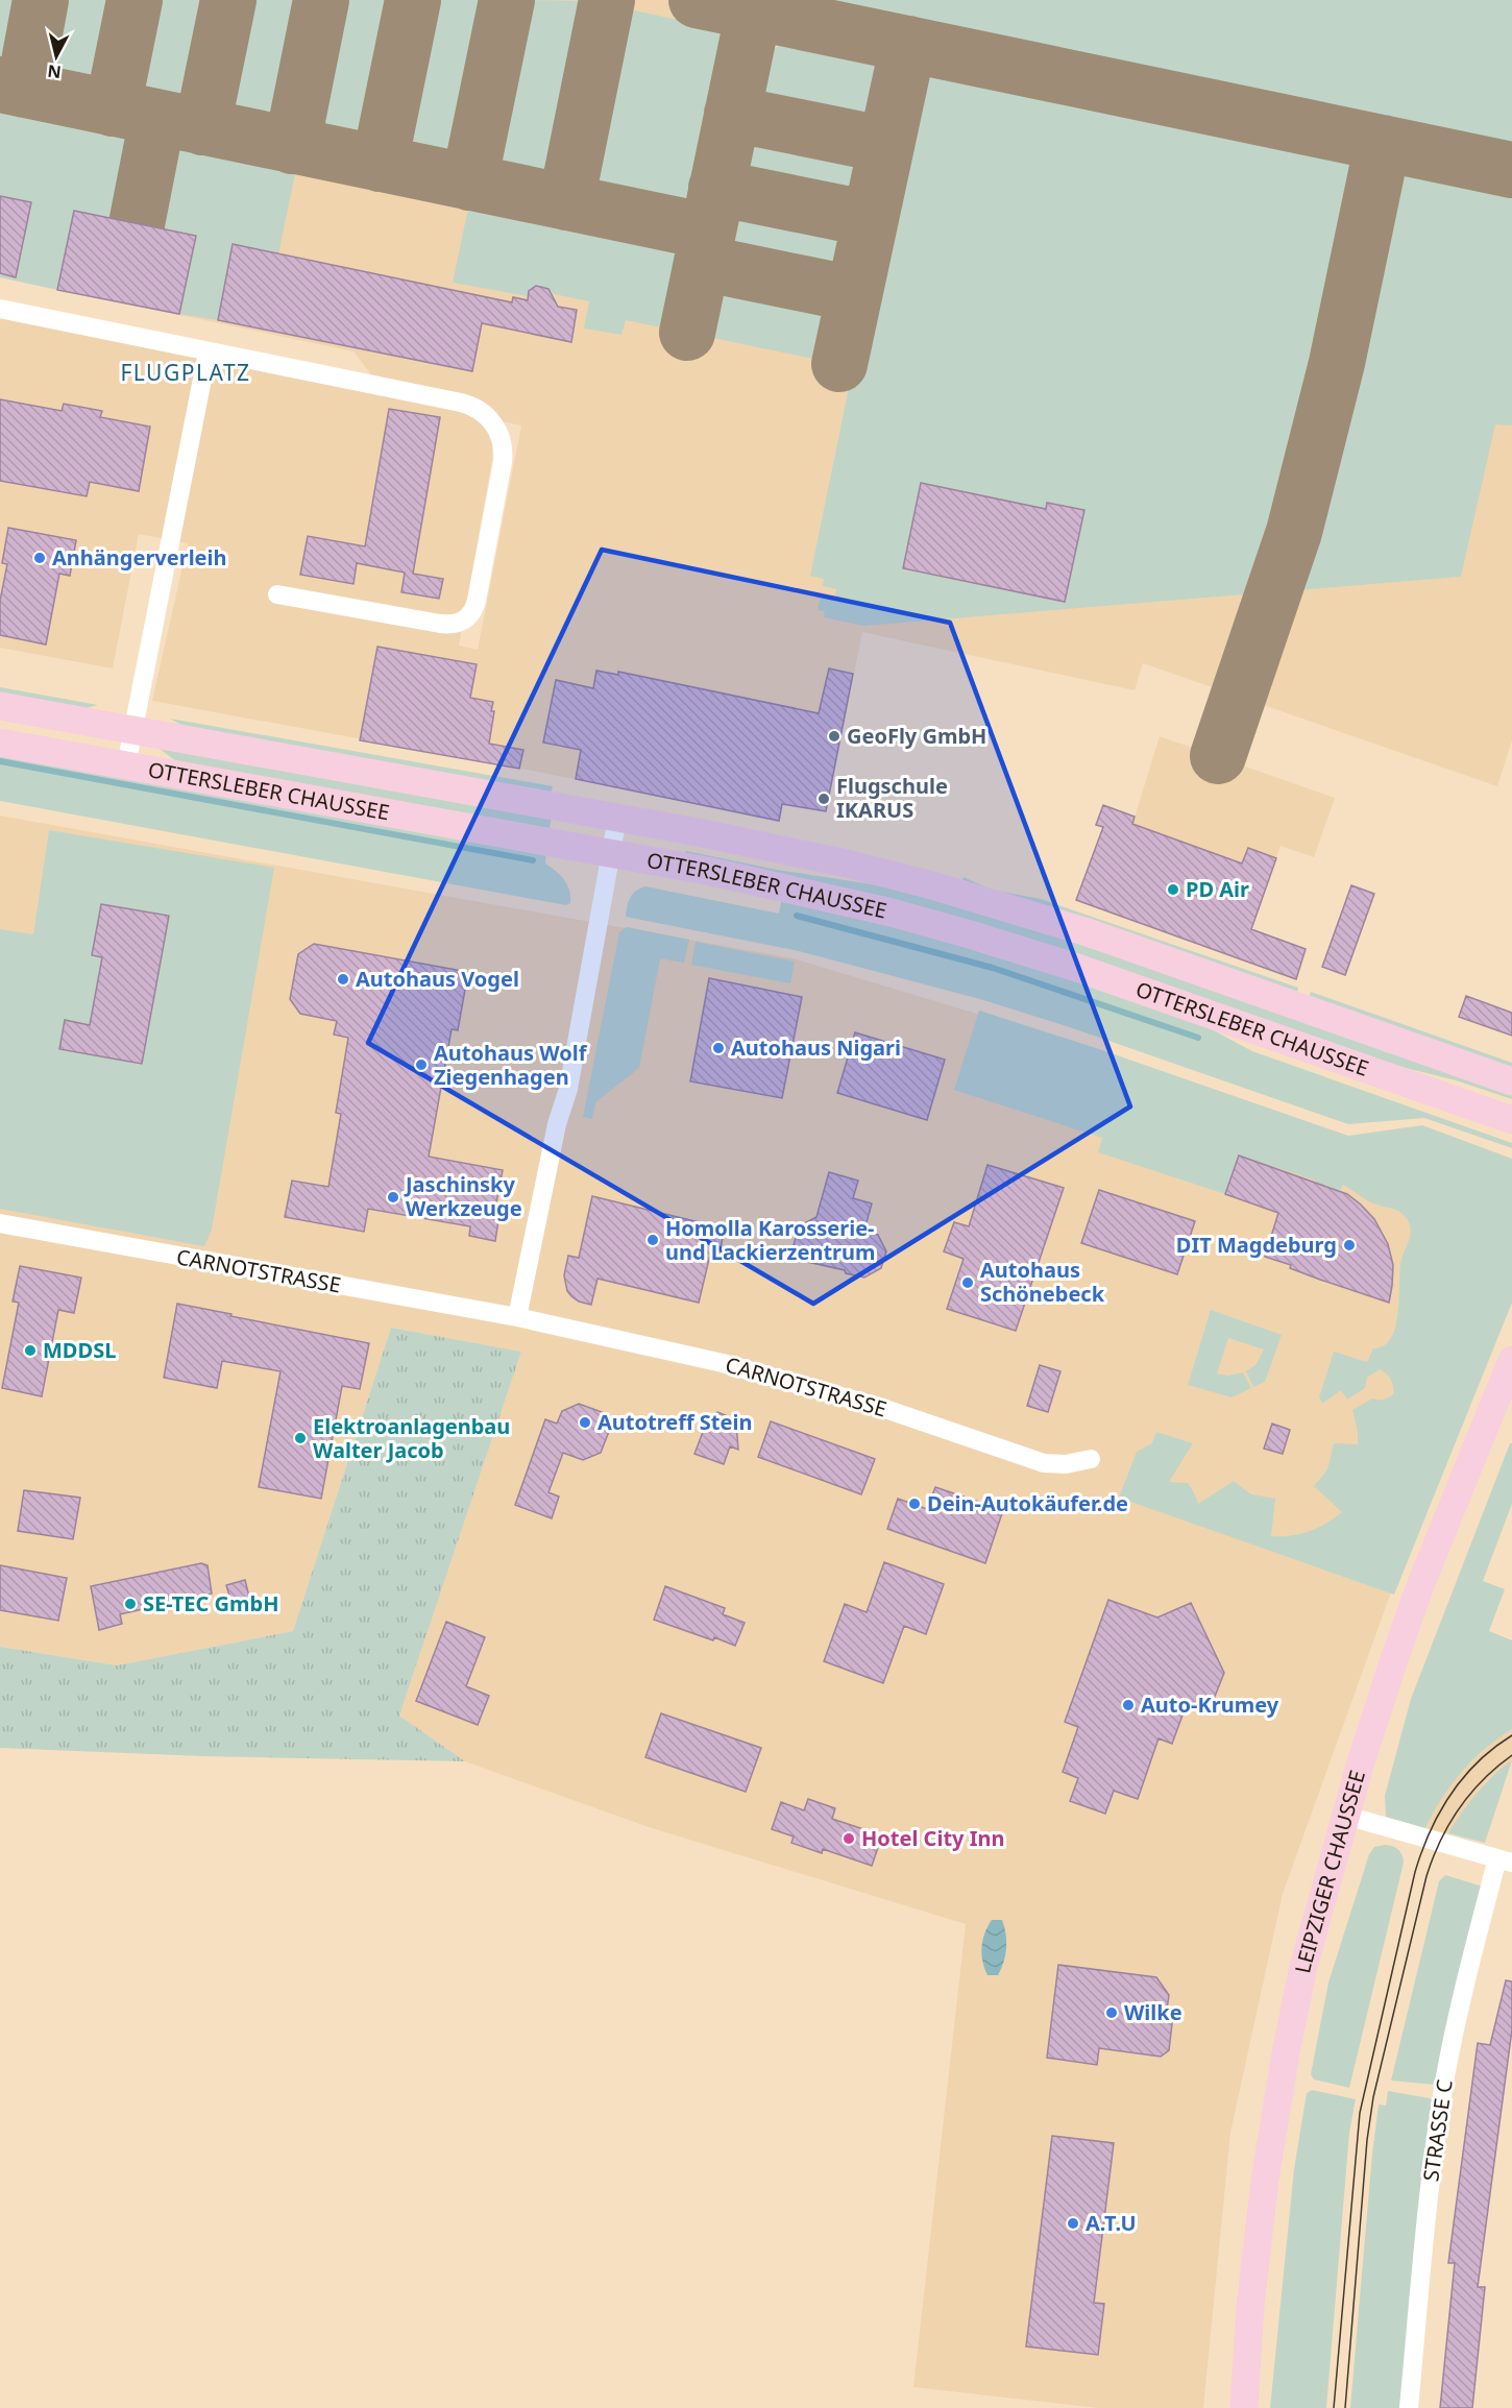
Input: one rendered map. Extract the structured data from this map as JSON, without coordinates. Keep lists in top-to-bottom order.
{
  "streets": {
    "main road": ["OTTERSLEBER CHAUSSEE", "LEIPZIGER CHAUSSEE"],
    "street": ["CARNOTSTRASSE", "STRASSE C"]
  },
  "districts": ["FLUGPLATZ"],
  "places": [
    "Anhängerverleih",
    "GeoFly GmbH",
    "Flugschule IKARUS",
    "PD Air",
    "Autohaus Vogel",
    "Autohaus Nigari",
    "Autohaus Wolf Ziegenhagen",
    "Jaschinsky Werkzeuge",
    "Homolla Karosserie- und Lackierzentrum",
    "DIT Magdeburg",
    "Autohaus Schönebeck",
    "MDDSL",
    "Autotreff Stein",
    "Elektroanlagenbau Walter Jacob",
    "Dein-Autokäufer.de",
    "SE-TEC GmbH",
    "Auto-Krumey",
    "Hotel City Inn",
    "Wilke",
    "A.T.U"
  ],
  "north": "bottom"
}
